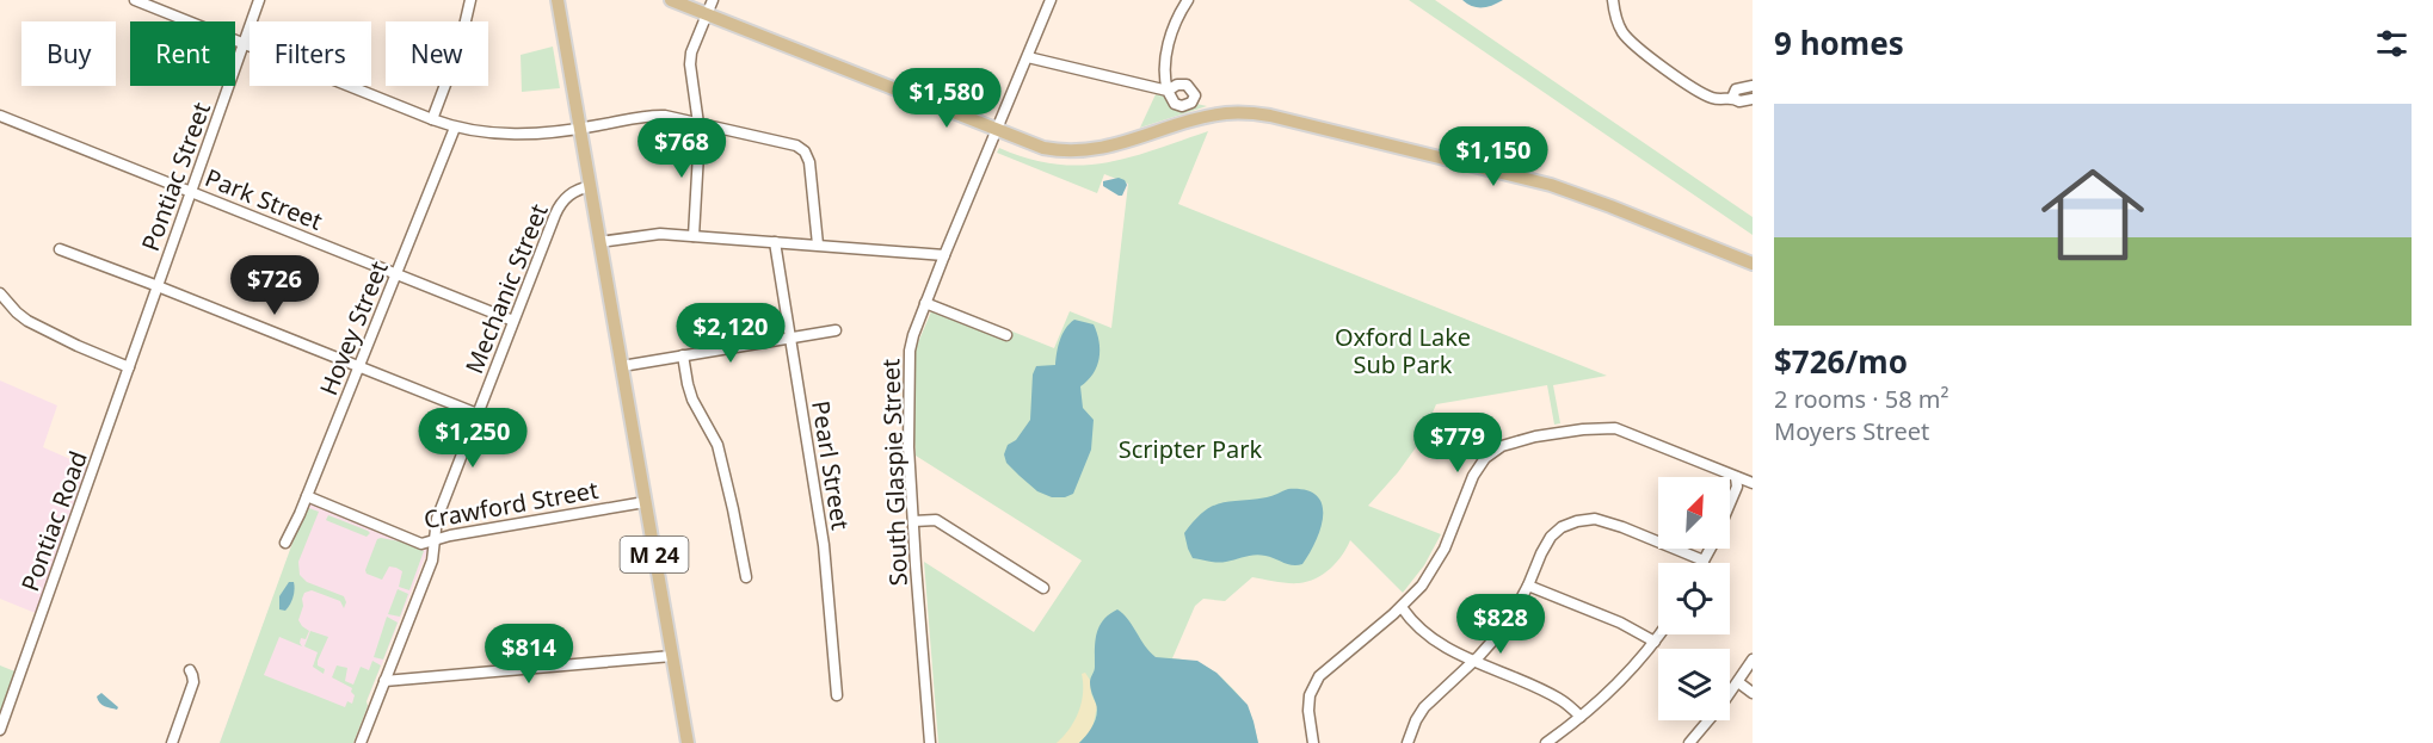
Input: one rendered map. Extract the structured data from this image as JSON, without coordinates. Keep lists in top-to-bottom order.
{
  "streets": {
    "main road": ["M 24"],
    "street": [
      "Pontiac Street",
      "Park Street",
      "Mechanic Street",
      "Hovey Street",
      "Pearl Street",
      "South Glaspie Street",
      "Crawford Street",
      "Pontiac Road"
    ]
  },
  "crossings": [
    ["Pontiac Street", "Park Street"],
    ["Pontiac Street", "Pontiac Road"],
    ["Park Street", "Mechanic Street"],
    ["Park Street", "Hovey Street"],
    ["Mechanic Street", "Crawford Street"],
    ["Mechanic Street", "M 24"],
    ["Hovey Street", "Crawford Street"],
    ["Crawford Street", "M 24"]
  ],
  "parks": ["Oxford Lake Sub Park", "Scripter Park"],
  "north": "top right",
  "page": {
    "heading": "9 homes",
    "chip": [
      "Buy",
      "Rent",
      "Filters",
      "New"
    ],
    "price": [
      "$1,580",
      "$768",
      "$1,150",
      "$726",
      "$2,120",
      "$1,250",
      "$779",
      "$828",
      "$814"
    ],
    "list": [
      {
        "name": "$726/mo",
        "note": "2 rooms · 58 m² · Moyers Street"
      }
    ]
  }
}
